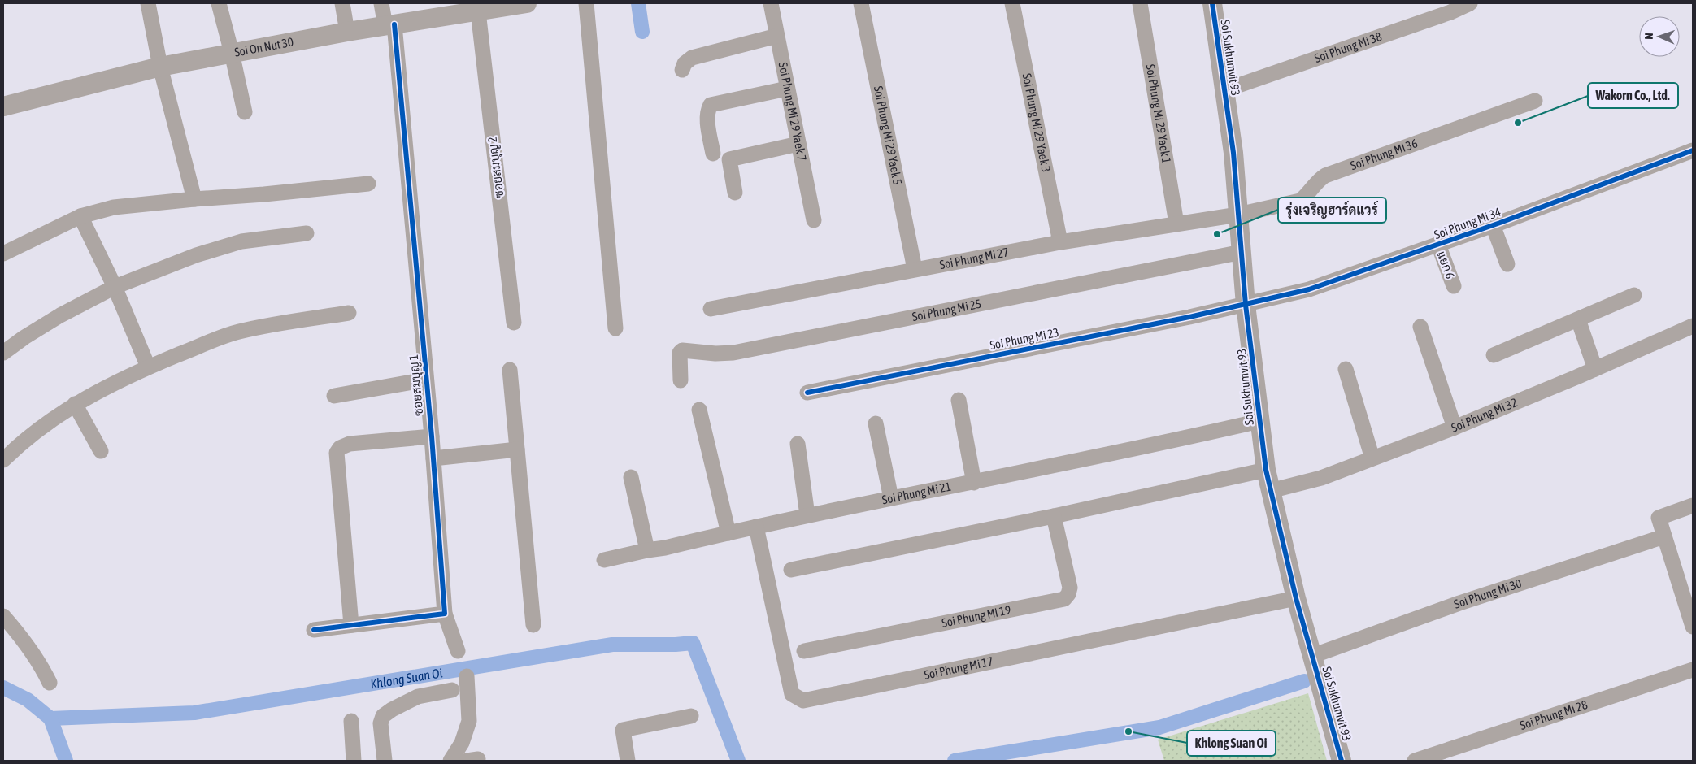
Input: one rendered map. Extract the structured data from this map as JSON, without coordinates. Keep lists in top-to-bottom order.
{
  "streets": {
    "street": [
      "Soi On Nut 30",
      "Soi Phung Mi 38",
      "Soi Sukhumvit 93",
      "Soi Phung Mi 29 Yaek 7",
      "Soi Phung Mi 29 Yaek 1",
      "Soi Phung Mi 29 Yaek 3",
      "Soi Phung Mi 29 Yaek 5",
      "Soi Phung Mi 36",
      "ซอยสมบุญ 2",
      "Soi Phung Mi 34",
      "Soi Phung Mi 27",
      "แยก 6",
      "Soi Phung Mi 25",
      "Soi Phung Mi 23",
      "ซอยสมบุญ 1",
      "Soi Phung Mi 32",
      "Soi Phung Mi 21",
      "Soi Phung Mi 30",
      "Soi Phung Mi 19",
      "Soi Phung Mi 17",
      "Soi Phung Mi 28"
    ]
  },
  "crossings": [
    ["Soi On Nut 30", "ซอยสมบุญ 2"],
    ["Soi On Nut 30", "ซอยสมบุญ 1"],
    ["Soi Phung Mi 38", "Soi Sukhumvit 93"],
    ["Soi Sukhumvit 93", "Soi Phung Mi 36"],
    ["Soi Sukhumvit 93", "Soi Phung Mi 34"],
    ["Soi Sukhumvit 93", "Soi Phung Mi 27"],
    ["Soi Sukhumvit 93", "Soi Phung Mi 25"],
    ["Soi Sukhumvit 93", "Soi Phung Mi 23"],
    ["Soi Sukhumvit 93", "Soi Phung Mi 32"],
    ["Soi Sukhumvit 93", "Soi Phung Mi 21"],
    ["Soi Sukhumvit 93", "Soi Phung Mi 30"],
    ["Soi Sukhumvit 93", "Soi Phung Mi 17"],
    ["Soi Phung Mi 29 Yaek 1", "Soi Phung Mi 27"],
    ["Soi Phung Mi 29 Yaek 3", "Soi Phung Mi 27"],
    ["Soi Phung Mi 29 Yaek 5", "Soi Phung Mi 27"],
    ["Soi Phung Mi 36", "Soi Phung Mi 27"],
    ["Soi Phung Mi 34", "แยก 6"],
    ["Soi Phung Mi 34", "Soi Phung Mi 23"],
    ["Soi Phung Mi 21", "Soi Phung Mi 17"]
  ],
  "water": ["Khlong Suan Oi"],
  "places": ["Wakorn Co., Ltd.", "รุ่งเจริญฮาร์ดแวร์", "Khlong Suan Oi"],
  "north": "left"
}
